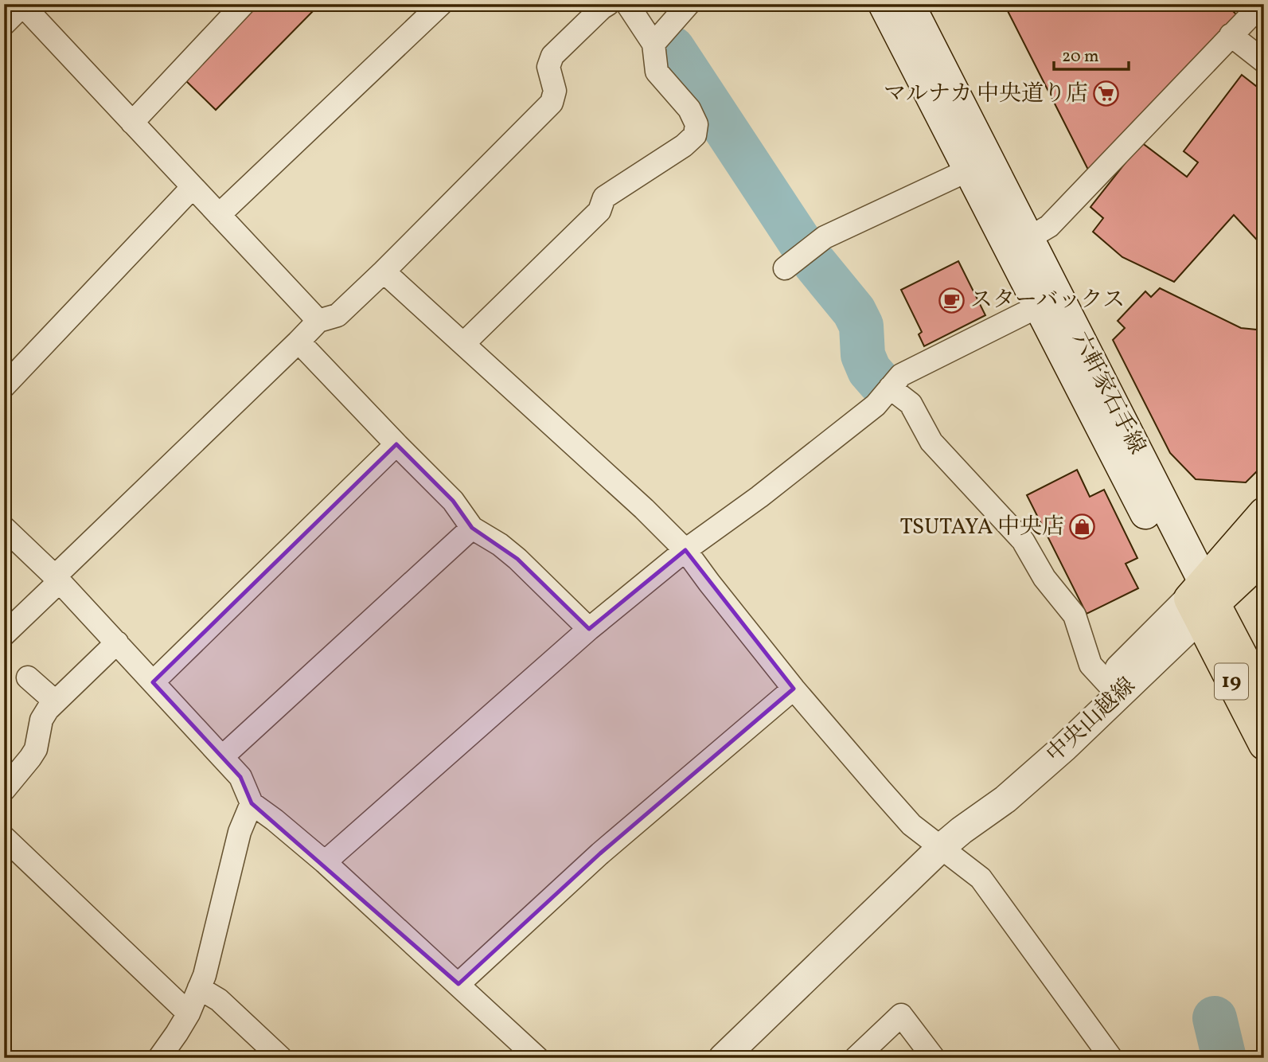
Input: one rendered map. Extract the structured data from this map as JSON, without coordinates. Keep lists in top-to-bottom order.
{
  "streets": {
    "main road": ["六軒家石手線", "19"],
    "street": ["中央山越線"]
  },
  "crossings": [
    ["六軒家石手線", "19"],
    ["六軒家石手線", "中央山越線"],
    ["19", "中央山越線"]
  ],
  "places": {
    "supermarket": ["マルナカ 中央道り店"],
    "cafe": ["スターバックス"],
    "shop": ["TSUTAYA 中央店"]
  },
  "scale_bar": "20 m"
}
